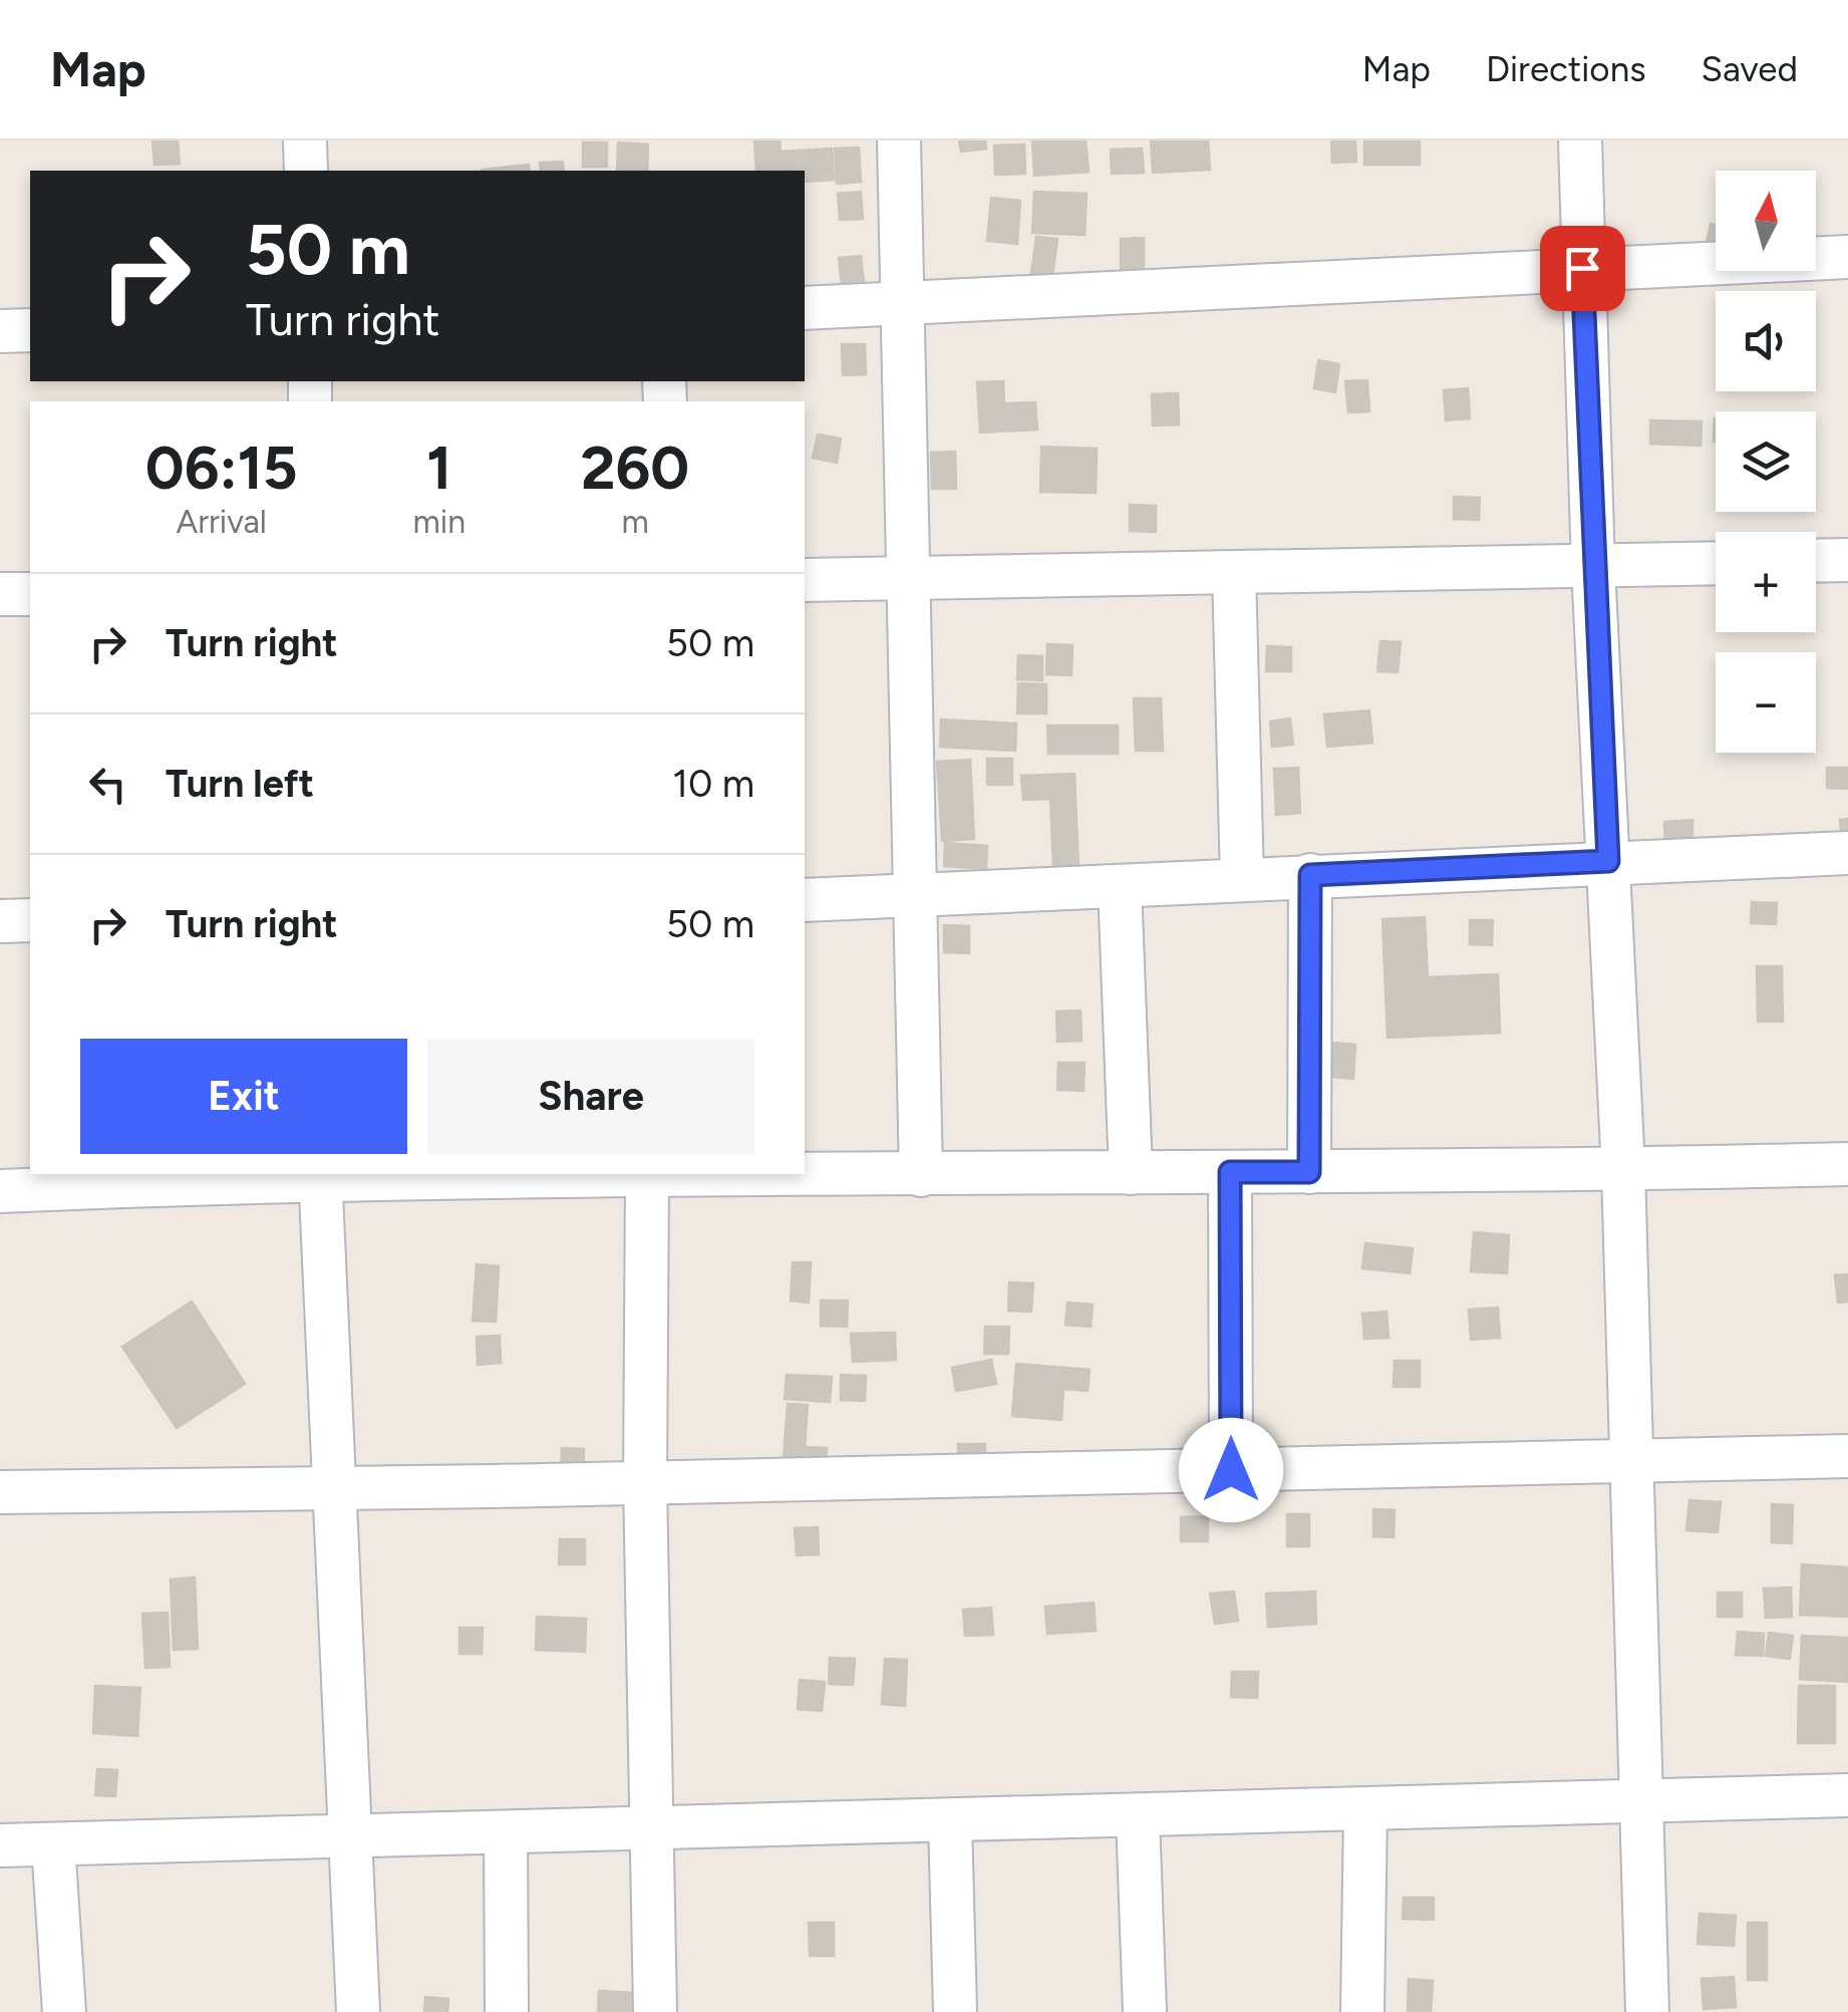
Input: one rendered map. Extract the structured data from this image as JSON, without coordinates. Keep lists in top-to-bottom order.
{
  "north": "top",
  "page": {
    "header": "Map",
    "nav": ["Map", "Directions", "Saved"],
    "map_buttons": ["+", "−"],
    "turn": ["50 m", "Turn right"],
    "eta": [
      "06:15",
      "Arrival",
      "1",
      "min",
      "260",
      "m"
    ],
    "list": [
      {
        "name": "Turn right",
        "value": "50 m"
      },
      {
        "name": "Turn left",
        "value": "10 m"
      },
      {
        "name": "Turn right",
        "value": "50 m"
      }
    ],
    "buttons": ["Exit", "Share"]
  }
}
